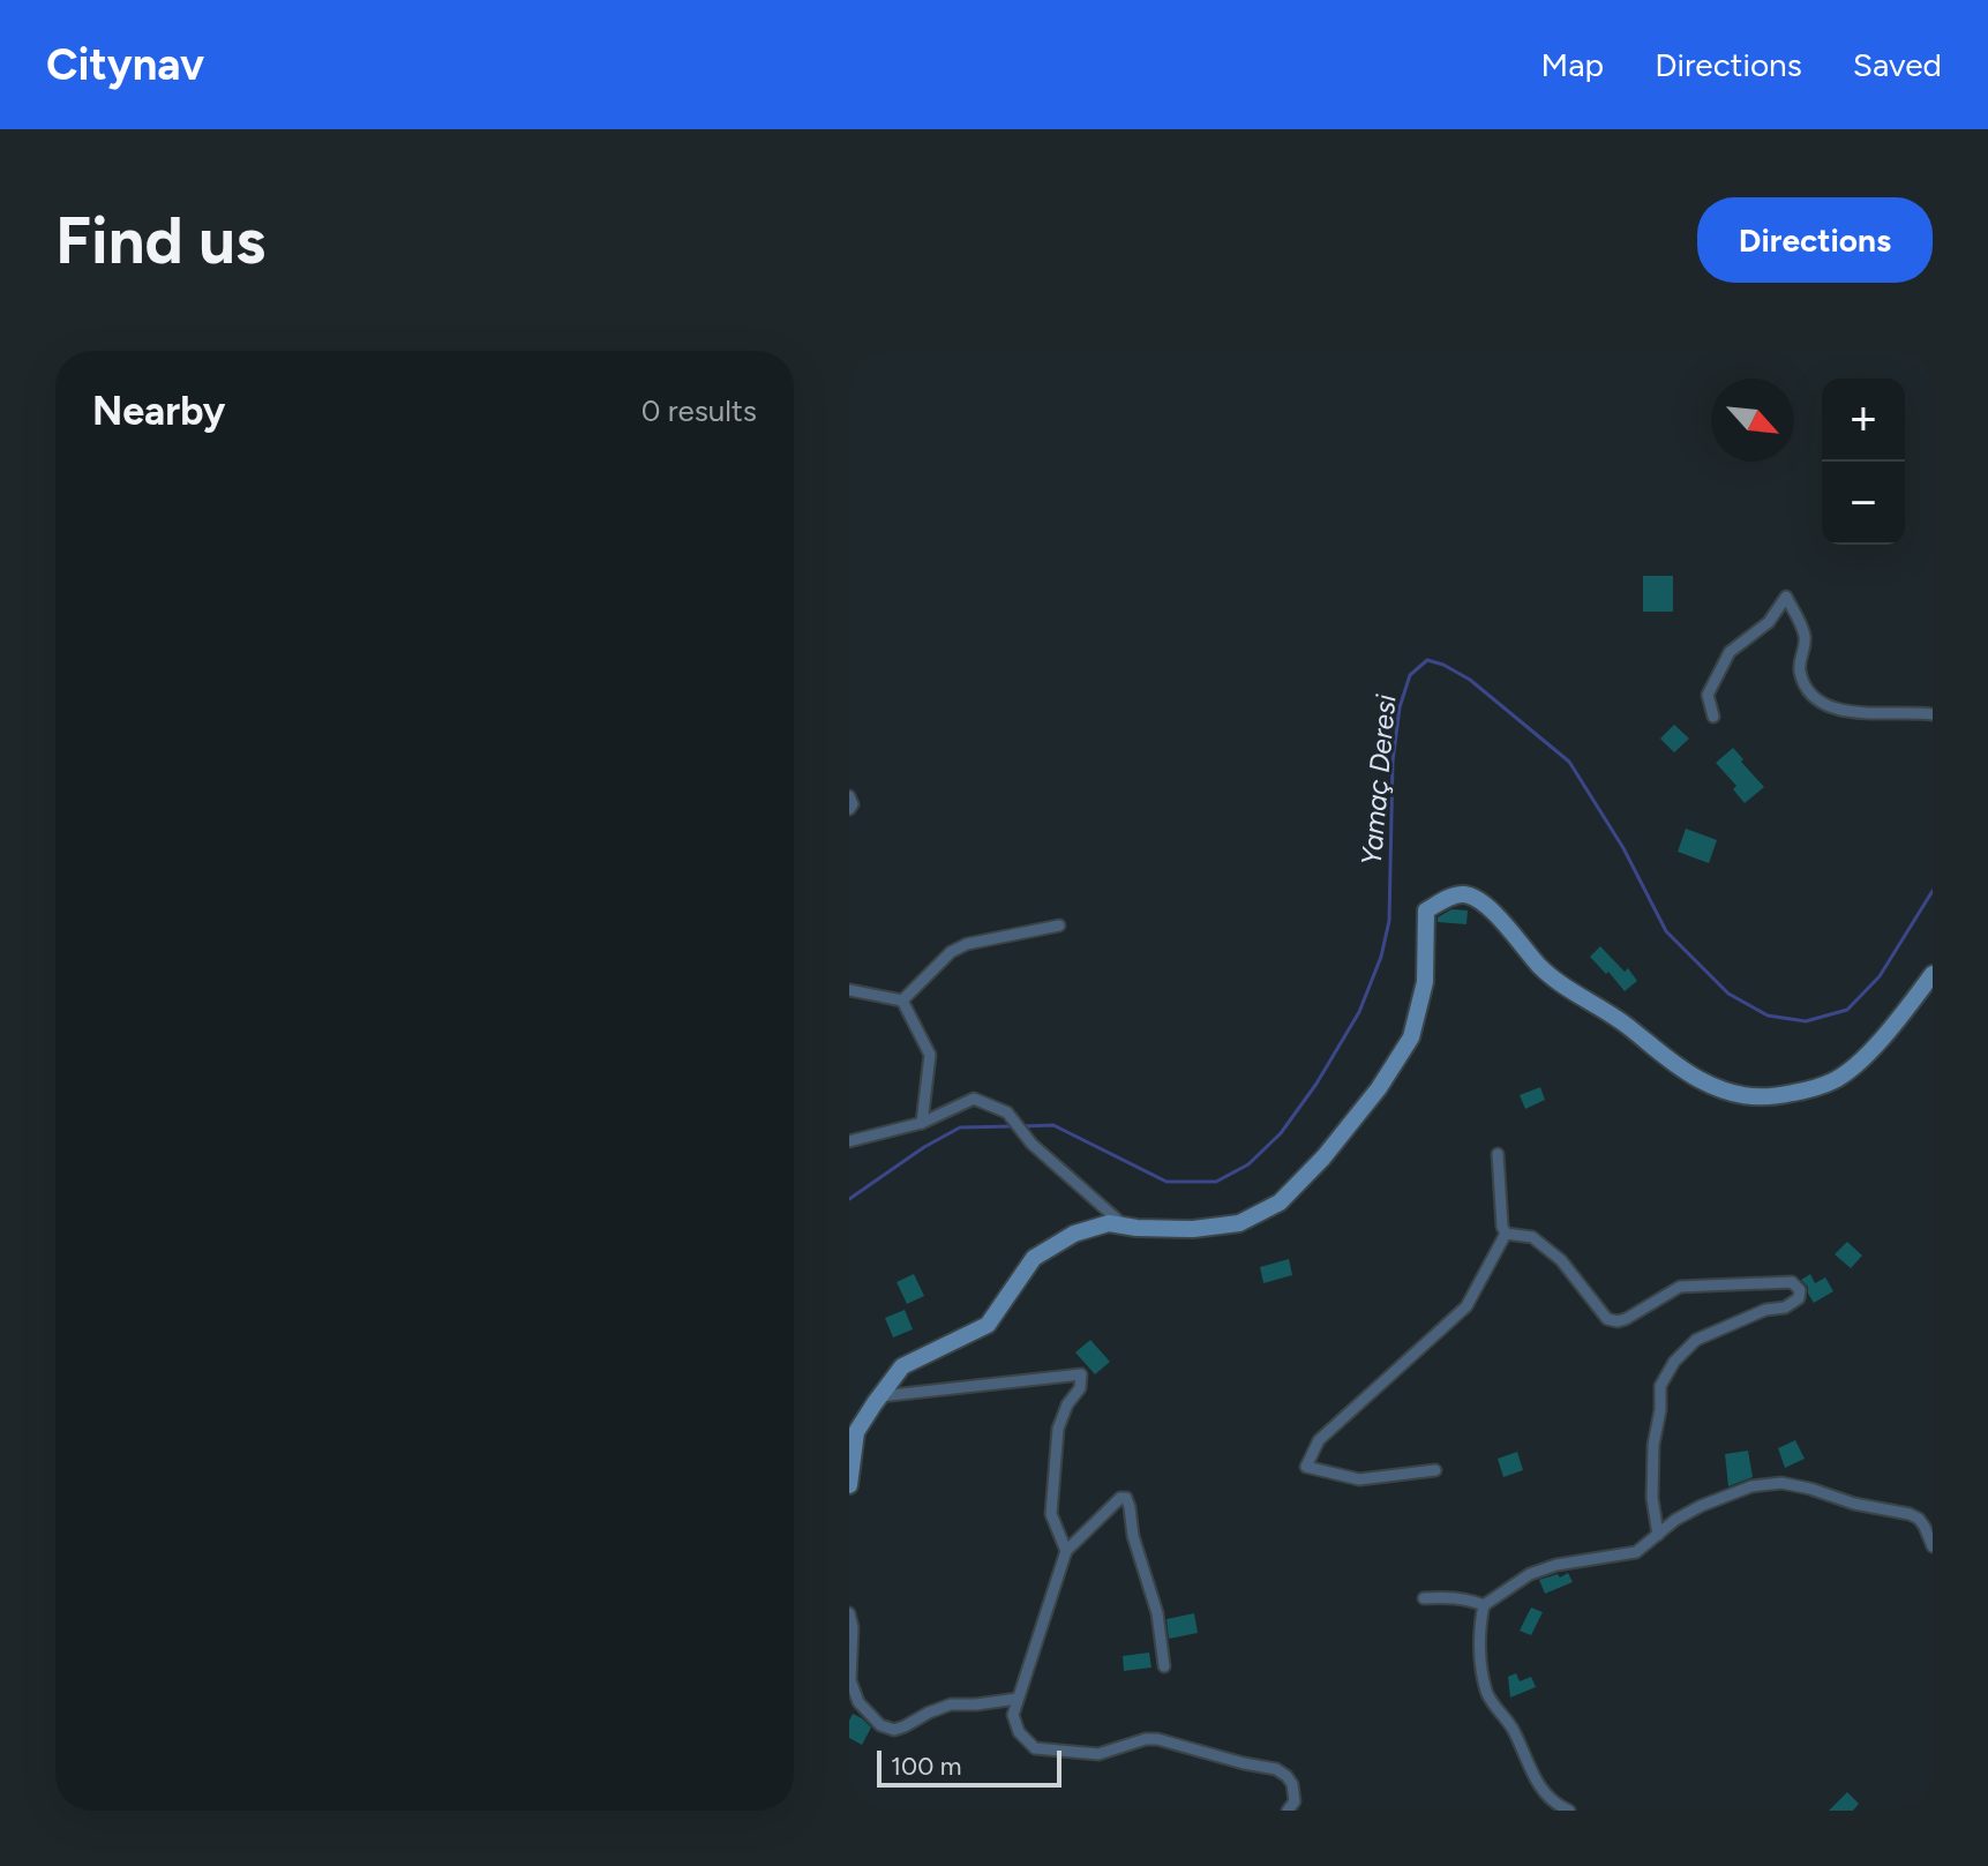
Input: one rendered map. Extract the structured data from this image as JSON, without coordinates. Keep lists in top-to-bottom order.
{
  "water": ["Yamaç Deresi"],
  "scale_bar": "100 m",
  "north": "bottom right",
  "page": {
    "header": "Citynav",
    "nav": ["Map", "Directions", "Saved"],
    "buttons": "Directions",
    "title": "Find us",
    "heading": ["Nearby", "0 results"],
    "map_buttons": ["+", "−"],
    "scale": "100 m"
  }
}
